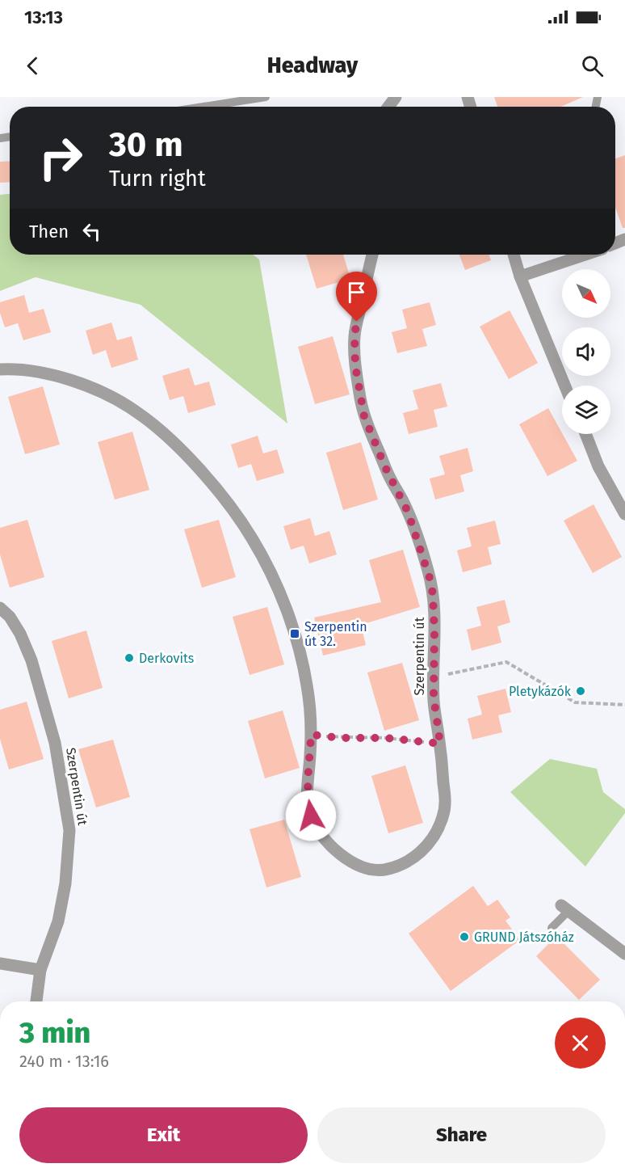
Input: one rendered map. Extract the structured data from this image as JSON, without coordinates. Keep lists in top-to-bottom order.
{
  "streets": {
    "street": ["Szerpentin út"]
  },
  "places": {
    "transit": ["Szerpentin út 32."],
    "other": ["Derkovits", "Pletykázók", "GRUND Játszóház"]
  },
  "north": "bottom right",
  "page": {
    "status": "13:13",
    "header": "Headway",
    "turn": ["30 m", "Turn right"],
    "then": "Then",
    "heading": ["3 min", "240 m · 13:16"],
    "buttons": ["Exit", "Share"]
  }
}
